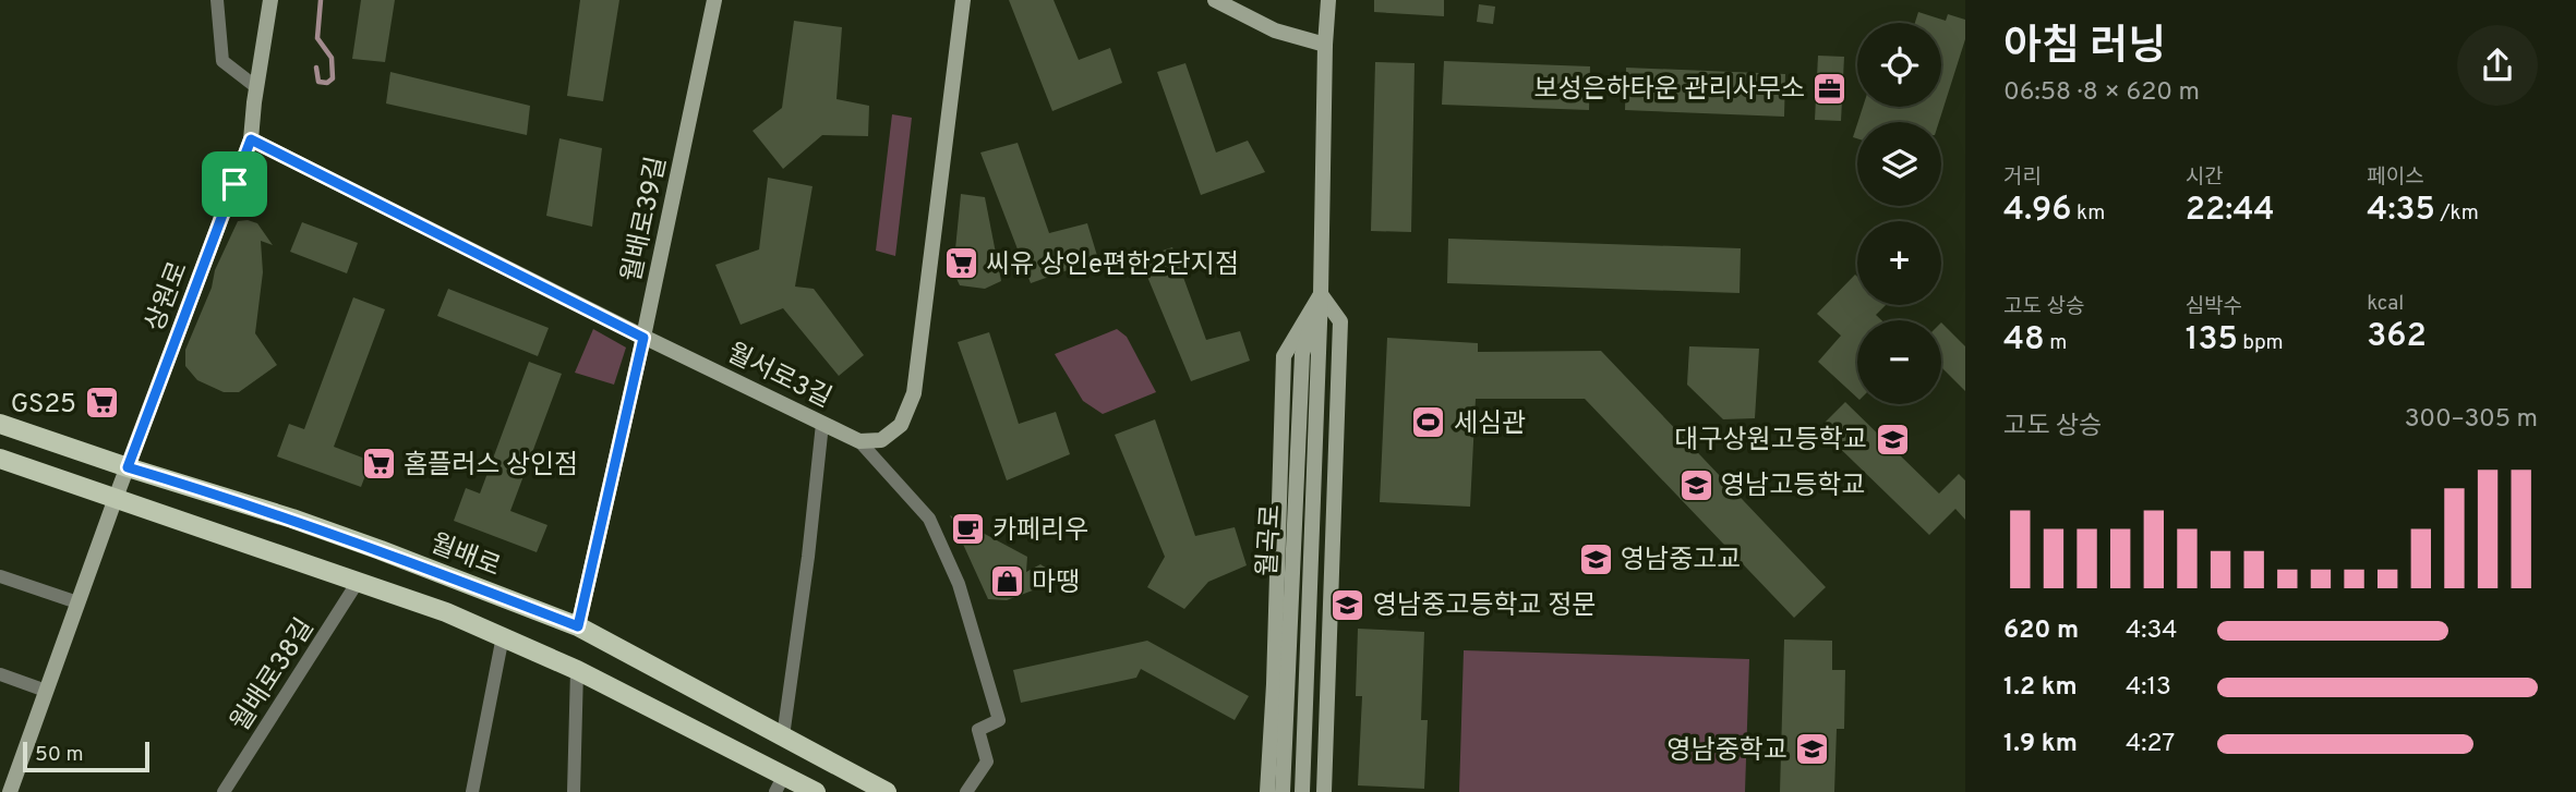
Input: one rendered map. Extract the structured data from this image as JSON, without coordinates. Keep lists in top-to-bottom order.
{
  "streets": {
    "main road": ["월배로"],
    "street": [
      "월배로39길",
      "상원로",
      "월서로3길",
      "월곡로",
      "월배로38길"
    ]
  },
  "crossings": [
    ["월배로39길", "월서로3길"],
    ["월배로39길", "월배로"],
    ["상원로", "월서로3길"],
    ["상원로", "월배로"]
  ],
  "places": {
    "office": ["보성은하타운 관리사무소"],
    "supermarket": ["씨유 상인e편한2단지점", "GS25", "홈플러스 상인점"],
    "sports": ["세심관"],
    "school or university": [
      "대구상원고등학교",
      "영남고등학교",
      "영남중고교",
      "영남중고등학교 정문",
      "영남중학교"
    ],
    "cafe": ["카페리우"],
    "shop": ["마땡"]
  },
  "scale_bar": "50 m",
  "page": {
    "heading": ["아침 러닝", "06:58 · 8 × 620 m"],
    "map_buttons": ["+", "−"],
    "stats": [
      ["거리", "4.96 km"],
      ["시간", "22:44"],
      ["페이스", "4:35 /km"],
      ["고도 상승", "48 m"],
      ["심박수", "135 bpm"],
      ["kcal", "362"]
    ],
    "chart": ["고도 상승", "300–305 m"],
    "list": [
      {
        "name": "620 m",
        "note": "4:34"
      },
      {
        "name": "1.2 km",
        "note": "4:13"
      },
      {
        "name": "1.9 km",
        "note": "4:27"
      }
    ],
    "scale": "50 m"
  }
}
